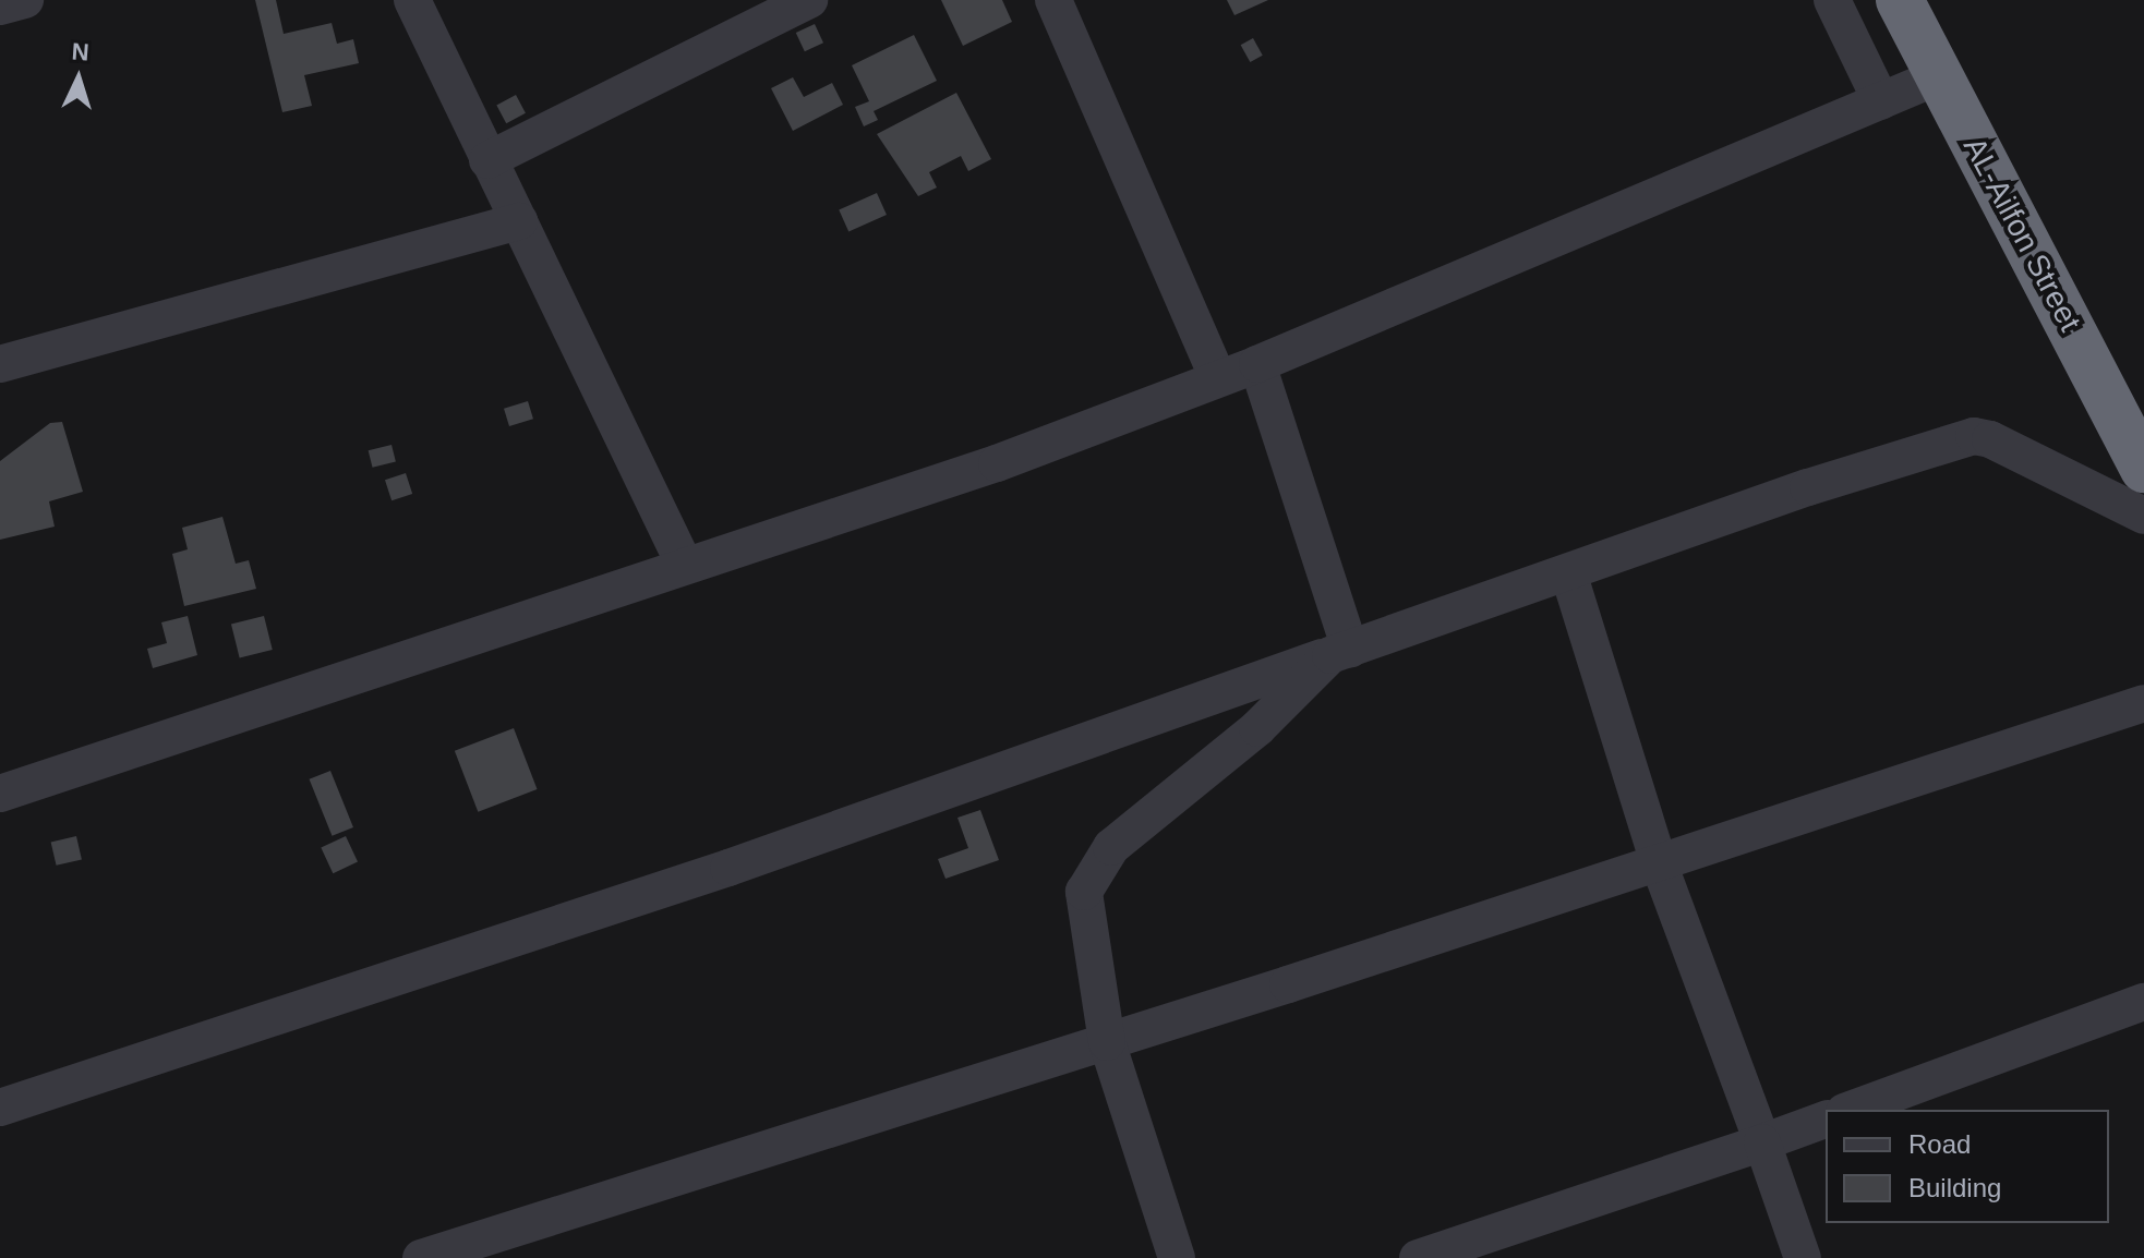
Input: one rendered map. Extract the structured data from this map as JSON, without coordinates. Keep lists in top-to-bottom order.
{
  "streets": {
    "highway": ["AL-Ailfon Street"]
  },
  "legend": ["Road", "Building"],
  "north": "top"
}
